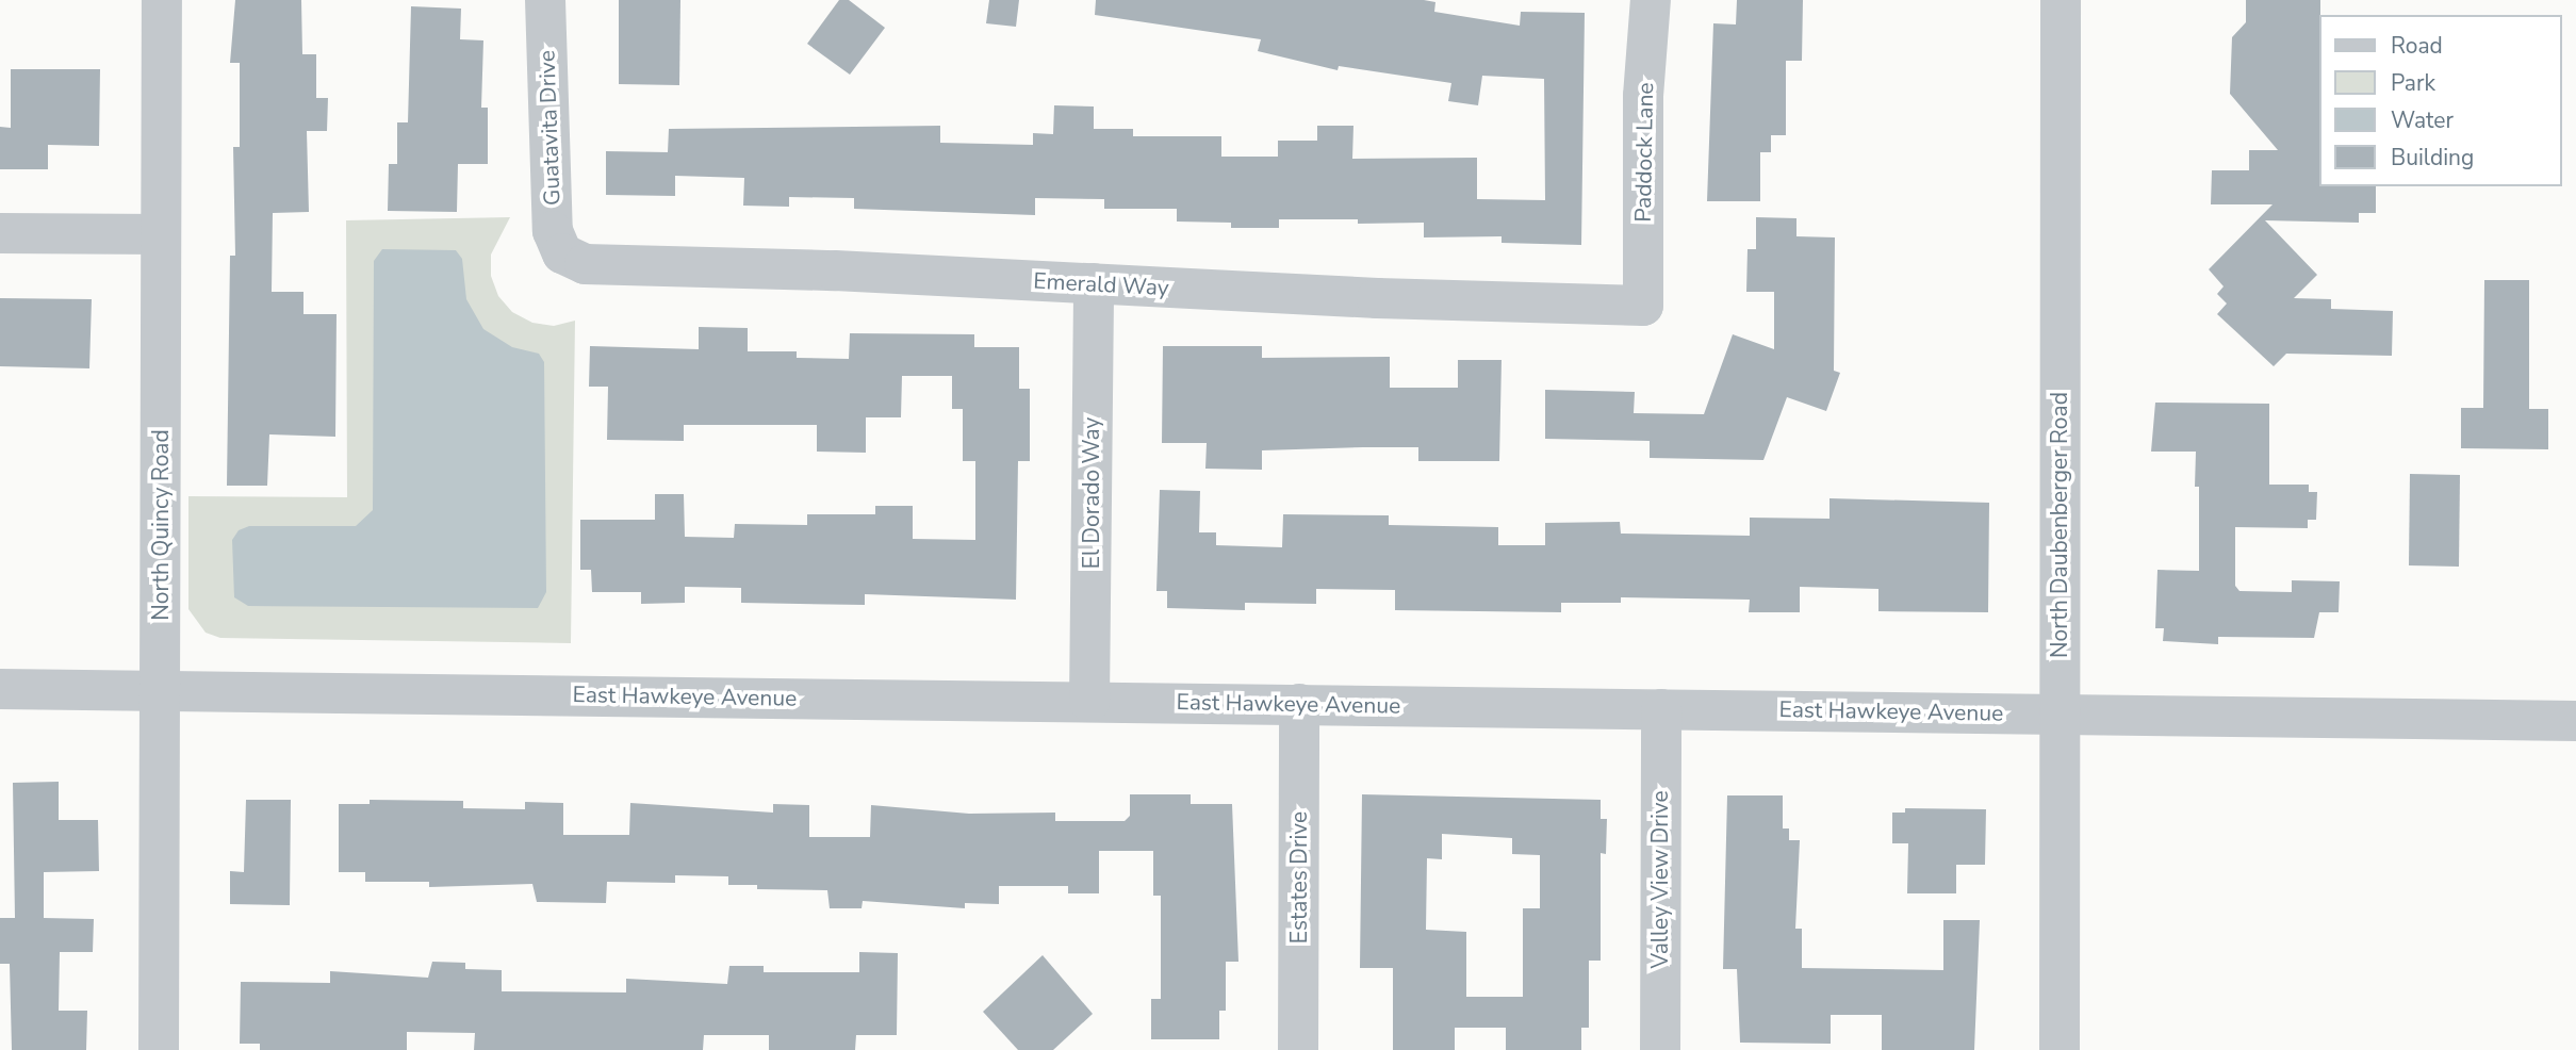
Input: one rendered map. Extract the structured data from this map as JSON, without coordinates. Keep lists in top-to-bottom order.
{
  "streets": {
    "street": [
      "Guatavita Drive",
      "Paddock Lane",
      "Emerald Way",
      "El Dorado Way",
      "North Quincy Road",
      "North Daubenberger Road",
      "East Hawkeye Avenue",
      "Estates Drive",
      "Valley View Drive"
    ]
  },
  "crossings": [
    ["Guatavita Drive", "Emerald Way"],
    ["Paddock Lane", "Emerald Way"],
    ["Emerald Way", "El Dorado Way"],
    ["El Dorado Way", "East Hawkeye Avenue"],
    ["North Quincy Road", "East Hawkeye Avenue"],
    ["North Daubenberger Road", "East Hawkeye Avenue"],
    ["East Hawkeye Avenue", "Estates Drive"],
    ["East Hawkeye Avenue", "Valley View Drive"]
  ],
  "legend": [
    "Road",
    "Park",
    "Water",
    "Building"
  ]
}
